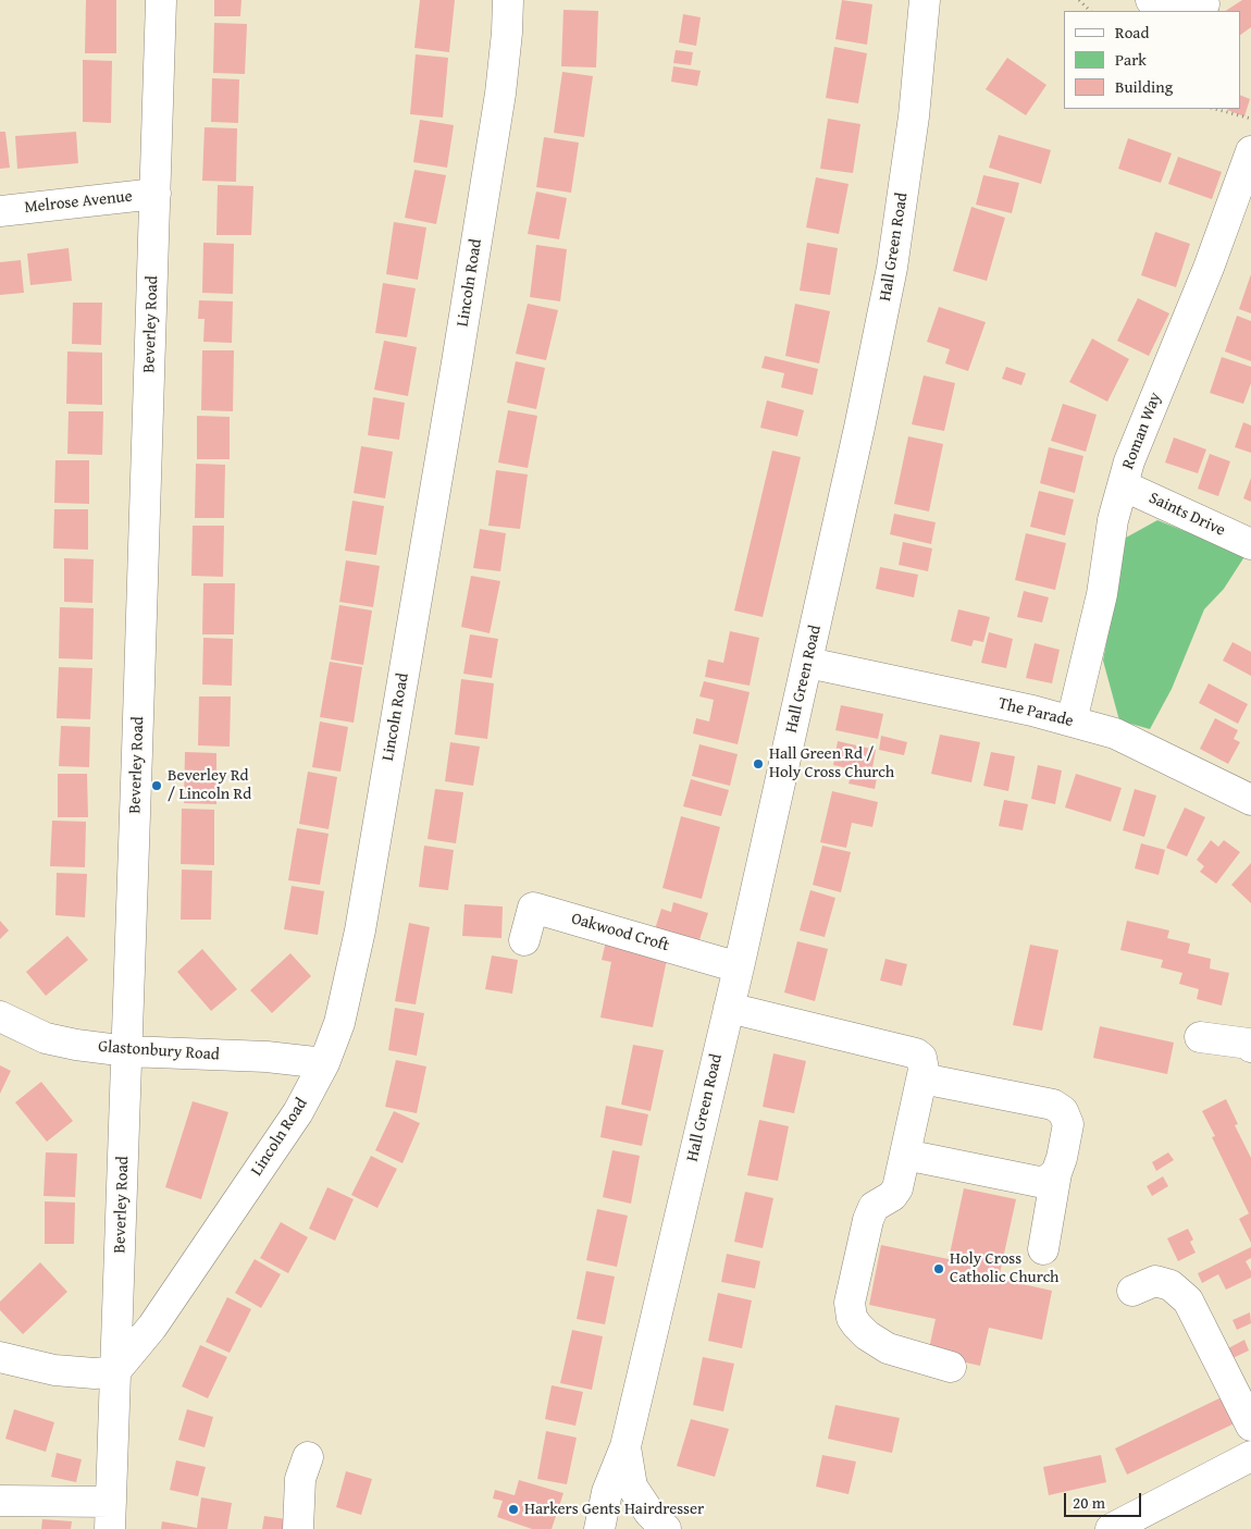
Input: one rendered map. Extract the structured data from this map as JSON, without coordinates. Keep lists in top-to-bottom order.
{
  "streets": {
    "street": [
      "Melrose Avenue",
      "Hall Green Road",
      "Lincoln Road",
      "Beverley Road",
      "Roman Way",
      "Saints Drive",
      "The Parade",
      "Oakwood Croft",
      "Glastonbury Road"
    ]
  },
  "crossings": [
    ["Melrose Avenue", "Beverley Road"],
    ["Hall Green Road", "The Parade"],
    ["Hall Green Road", "Oakwood Croft"],
    ["Lincoln Road", "Beverley Road"],
    ["Lincoln Road", "Glastonbury Road"],
    ["Beverley Road", "Glastonbury Road"],
    ["Roman Way", "Saints Drive"],
    ["Roman Way", "The Parade"]
  ],
  "places": [
    "Hall Green Rd / Holy Cross Church",
    "Beverley Rd / Lincoln Rd",
    "Holy Cross Catholic Church",
    "Harkers Gents Hairdresser"
  ],
  "legend": ["Road", "Park", "Building"],
  "scale_bar": "20 m"
}
